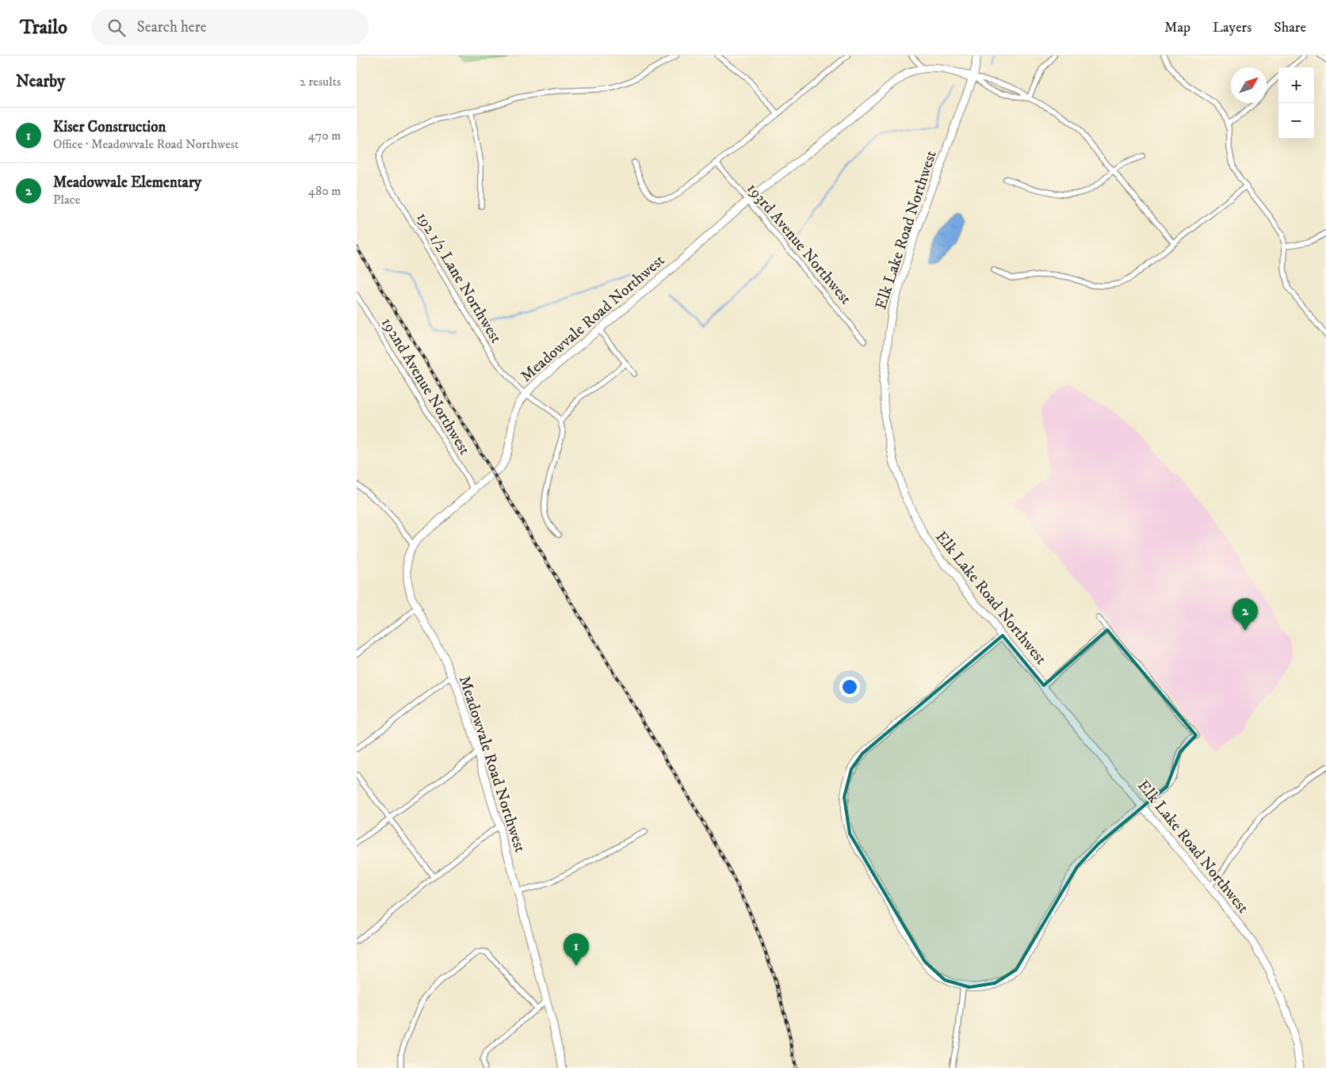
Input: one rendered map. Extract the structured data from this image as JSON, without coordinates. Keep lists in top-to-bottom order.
{
  "streets": {
    "street": [
      "Elk Lake Road Northwest",
      "193rd Avenue Northwest",
      "192 1/2 Lane Northwest",
      "Meadowvale Road Northwest",
      "192nd Avenue Northwest"
    ]
  },
  "crossings": [
    ["Elk Lake Road Northwest", "Meadowvale Road Northwest"],
    ["193rd Avenue Northwest", "Meadowvale Road Northwest"],
    ["192 1/2 Lane Northwest", "Meadowvale Road Northwest"],
    ["Meadowvale Road Northwest", "192nd Avenue Northwest"]
  ],
  "north": "top right",
  "page": {
    "header": "Trailo",
    "search": "Search here",
    "nav": ["Map", "Layers", "Share"],
    "heading": ["Nearby", "2 results"],
    "map_buttons": ["+", "−"],
    "list": [
      {
        "mark": "1",
        "name": "Kiser Construction",
        "note": "Office · Meadowvale Road Northwest",
        "value": "470 m"
      },
      {
        "mark": "2",
        "name": "Meadowvale Elementary",
        "note": "Place",
        "value": "480 m"
      }
    ],
    "pins": ["2", "1"]
  }
}
